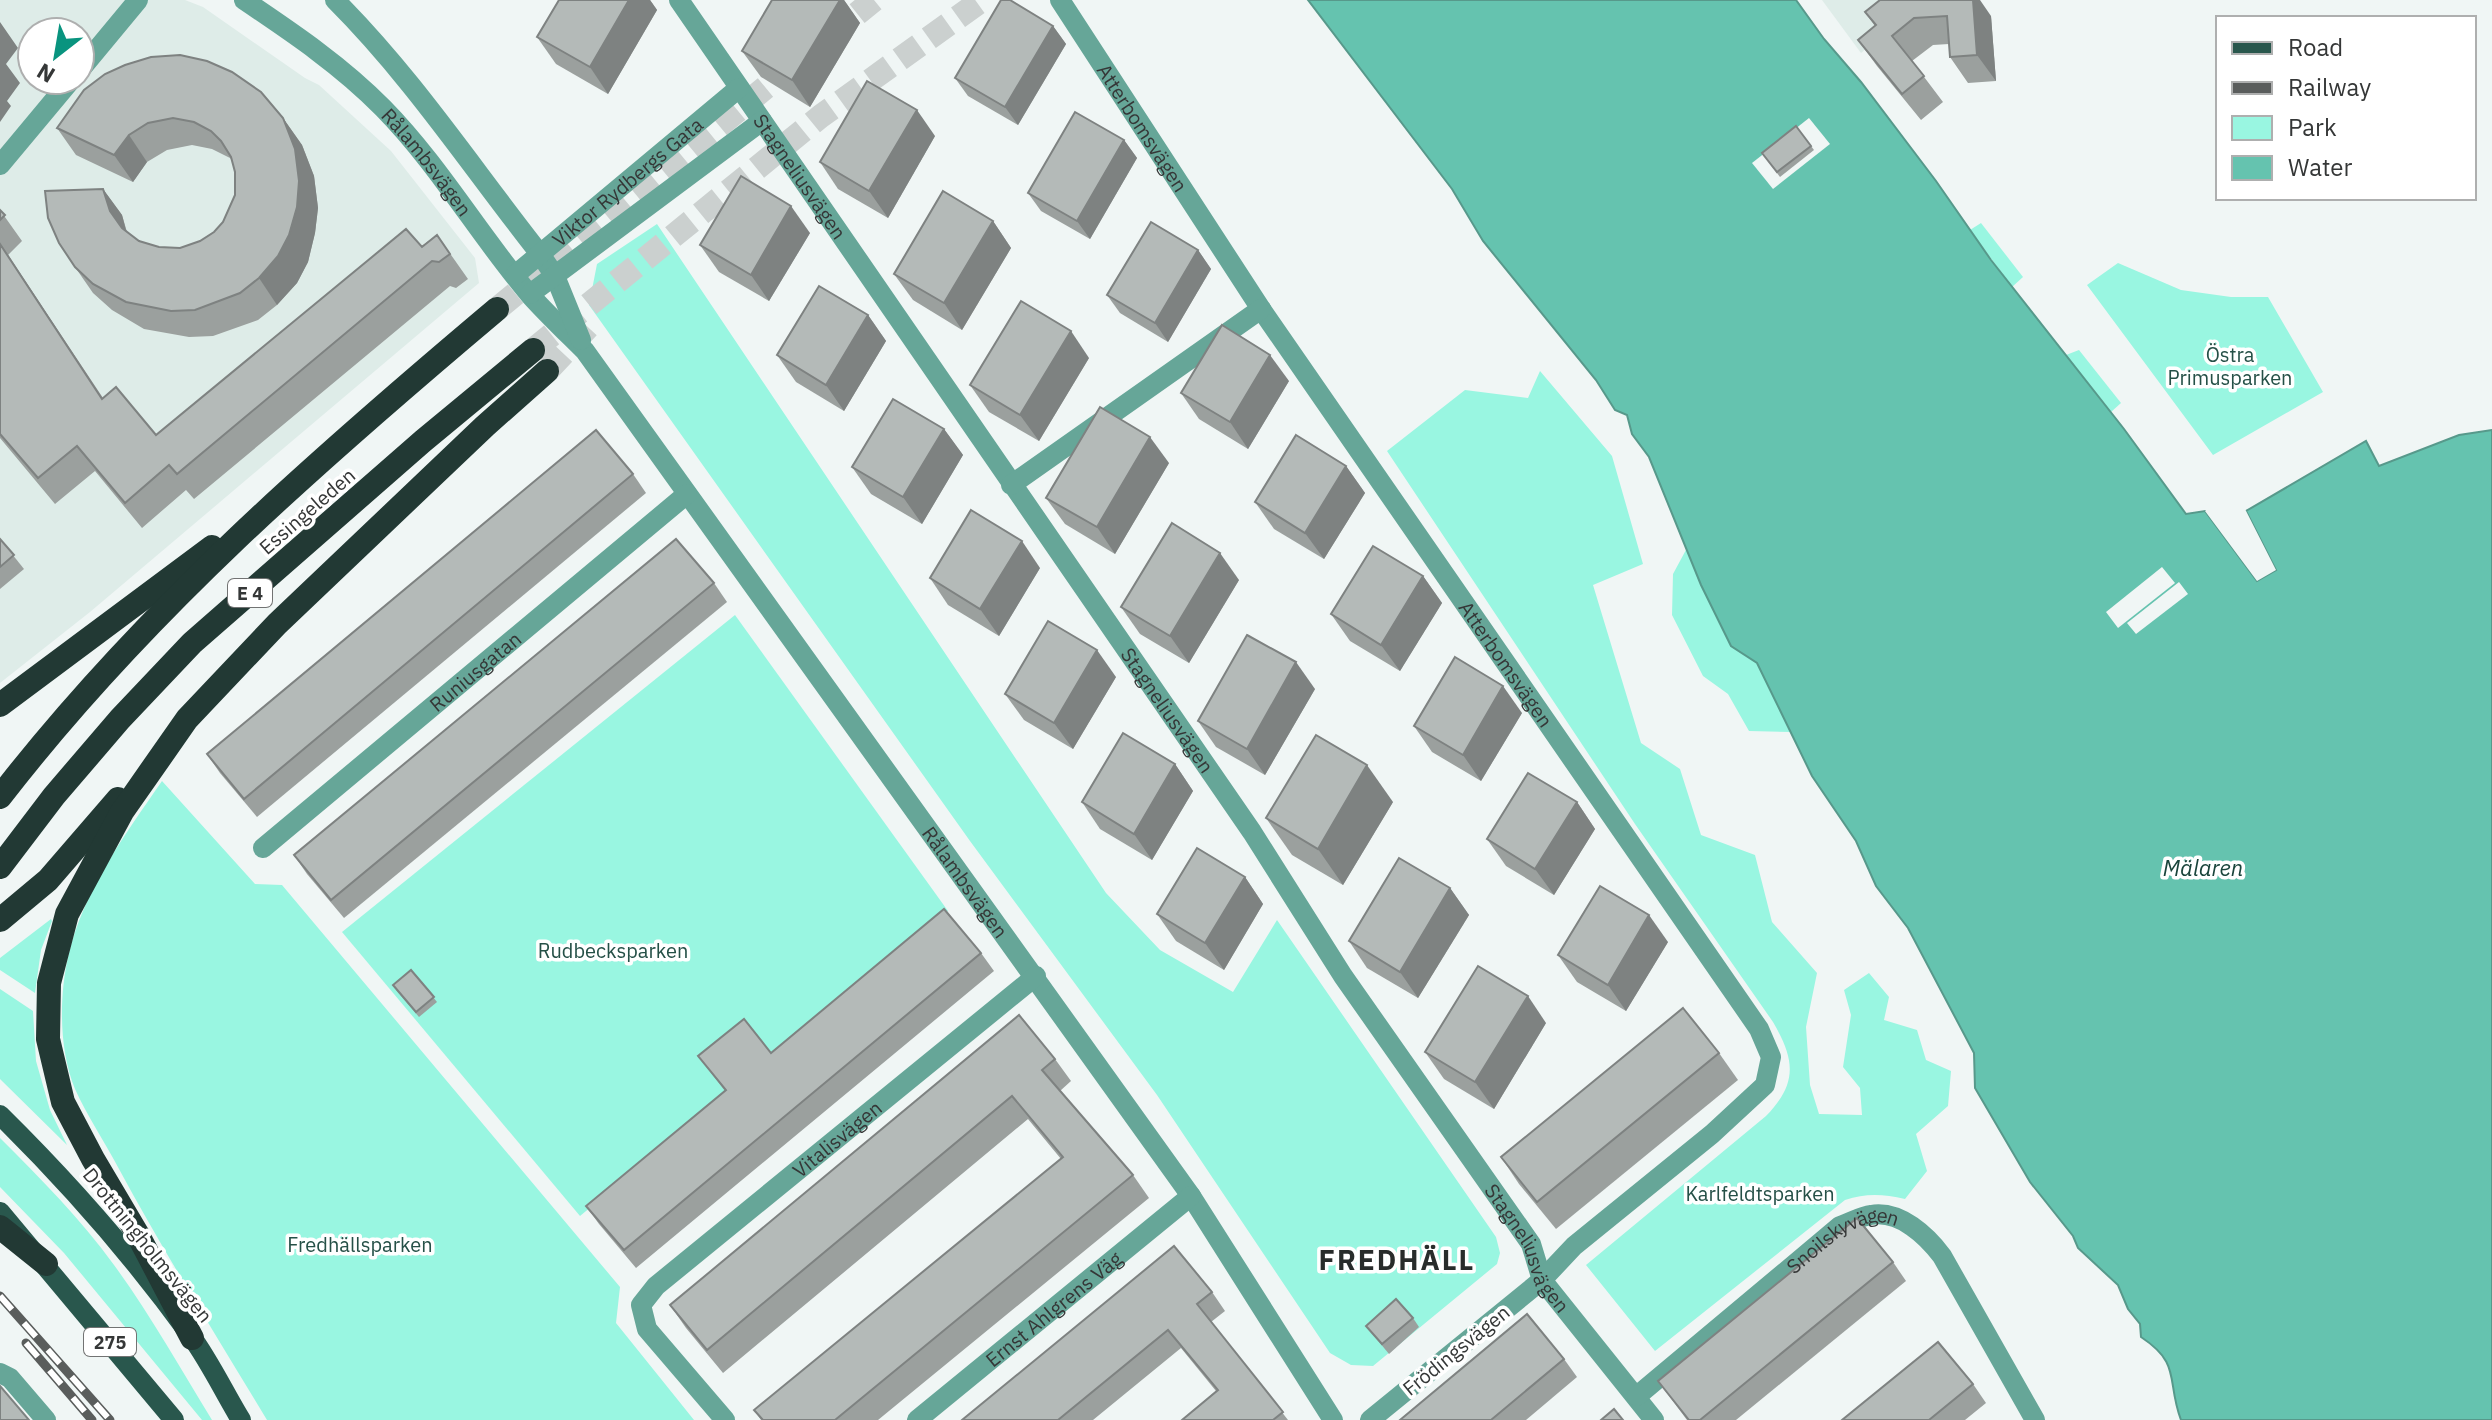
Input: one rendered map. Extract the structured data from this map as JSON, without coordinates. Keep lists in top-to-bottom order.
{
  "streets": {
    "highway": ["Essingeleden", "E 4"],
    "main road": ["Drottningholmsvägen", "275"],
    "street": [
      "Atterbomsvägen",
      "Rålambsvägen",
      "Stagneliusvägen",
      "Viktor Rydbergs Gata",
      "Runiusgatan",
      "Vitalisvägen",
      "Snoilskyvägen",
      "Ernst Ahlgrens Väg",
      "Frödingsvägen"
    ]
  },
  "crossings": [
    ["Atterbomsvägen", "Stagneliusvägen"],
    ["Atterbomsvägen", "Frödingsvägen"],
    ["Rålambsvägen", "Viktor Rydbergs Gata"],
    ["Rålambsvägen", "Runiusgatan"],
    ["Rålambsvägen", "Vitalisvägen"],
    ["Rålambsvägen", "Ernst Ahlgrens Väg"],
    ["Stagneliusvägen", "Viktor Rydbergs Gata"],
    ["Stagneliusvägen", "Snoilskyvägen"],
    ["Stagneliusvägen", "Frödingsvägen"]
  ],
  "districts": ["FREDHÄLL"],
  "water": ["Mälaren"],
  "parks": [
    "Östra Primusparken",
    "Rudbecksparken",
    "Karlfeldtsparken",
    "Fredhällsparken"
  ],
  "legend": [
    "Road",
    "Railway",
    "Park",
    "Water"
  ],
  "north": "bottom left"
}
